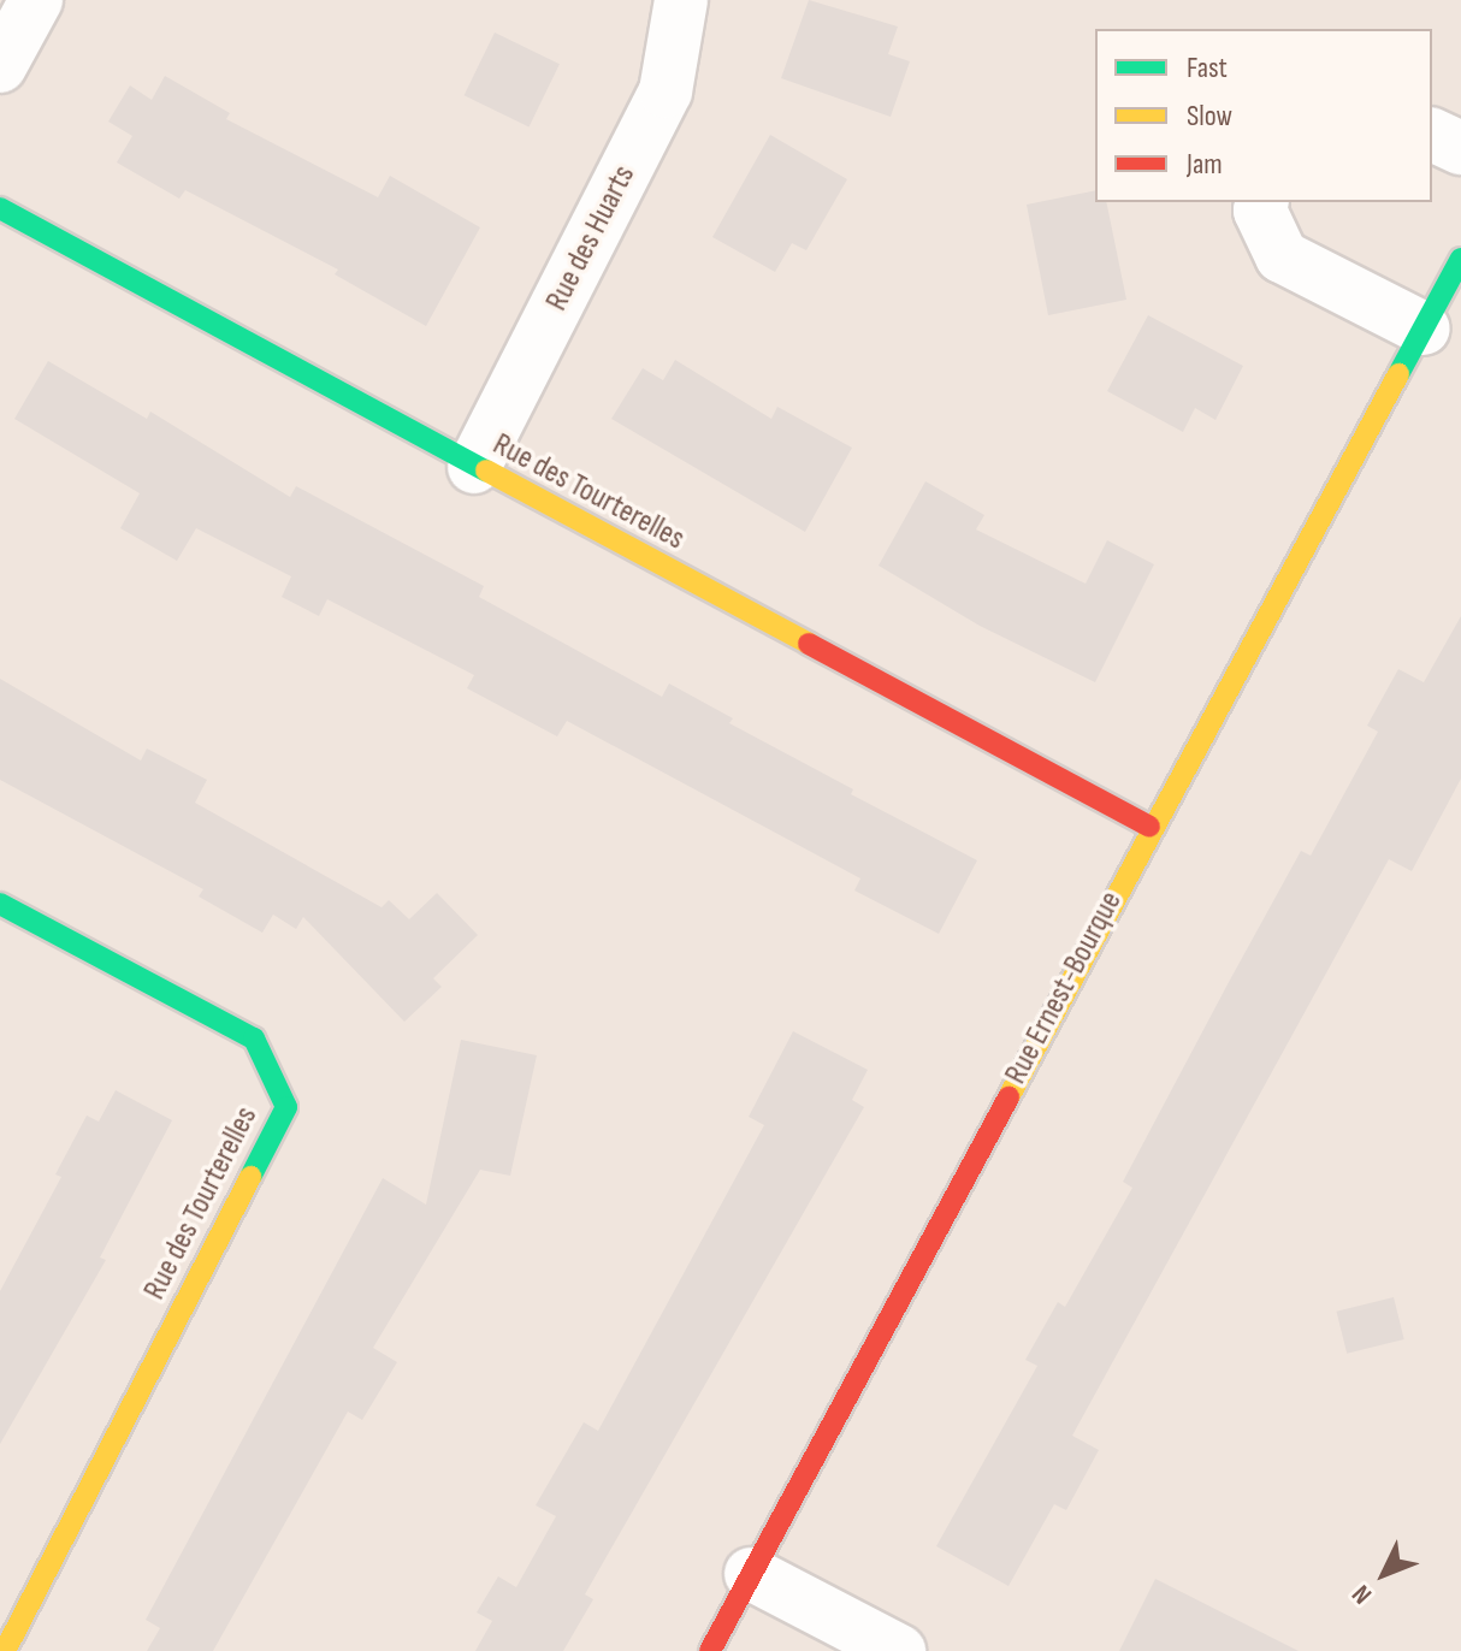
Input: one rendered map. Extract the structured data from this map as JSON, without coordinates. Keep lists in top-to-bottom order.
{
  "streets": {
    "street": ["Rue des Huarts", "Rue des Tourterelles", "Rue Ernest-Bourque"]
  },
  "crossings": [
    ["Rue des Huarts", "Rue des Tourterelles"],
    ["Rue des Tourterelles", "Rue Ernest-Bourque"]
  ],
  "legend": ["Fast", "Slow", "Jam"],
  "north": "bottom left"
}
